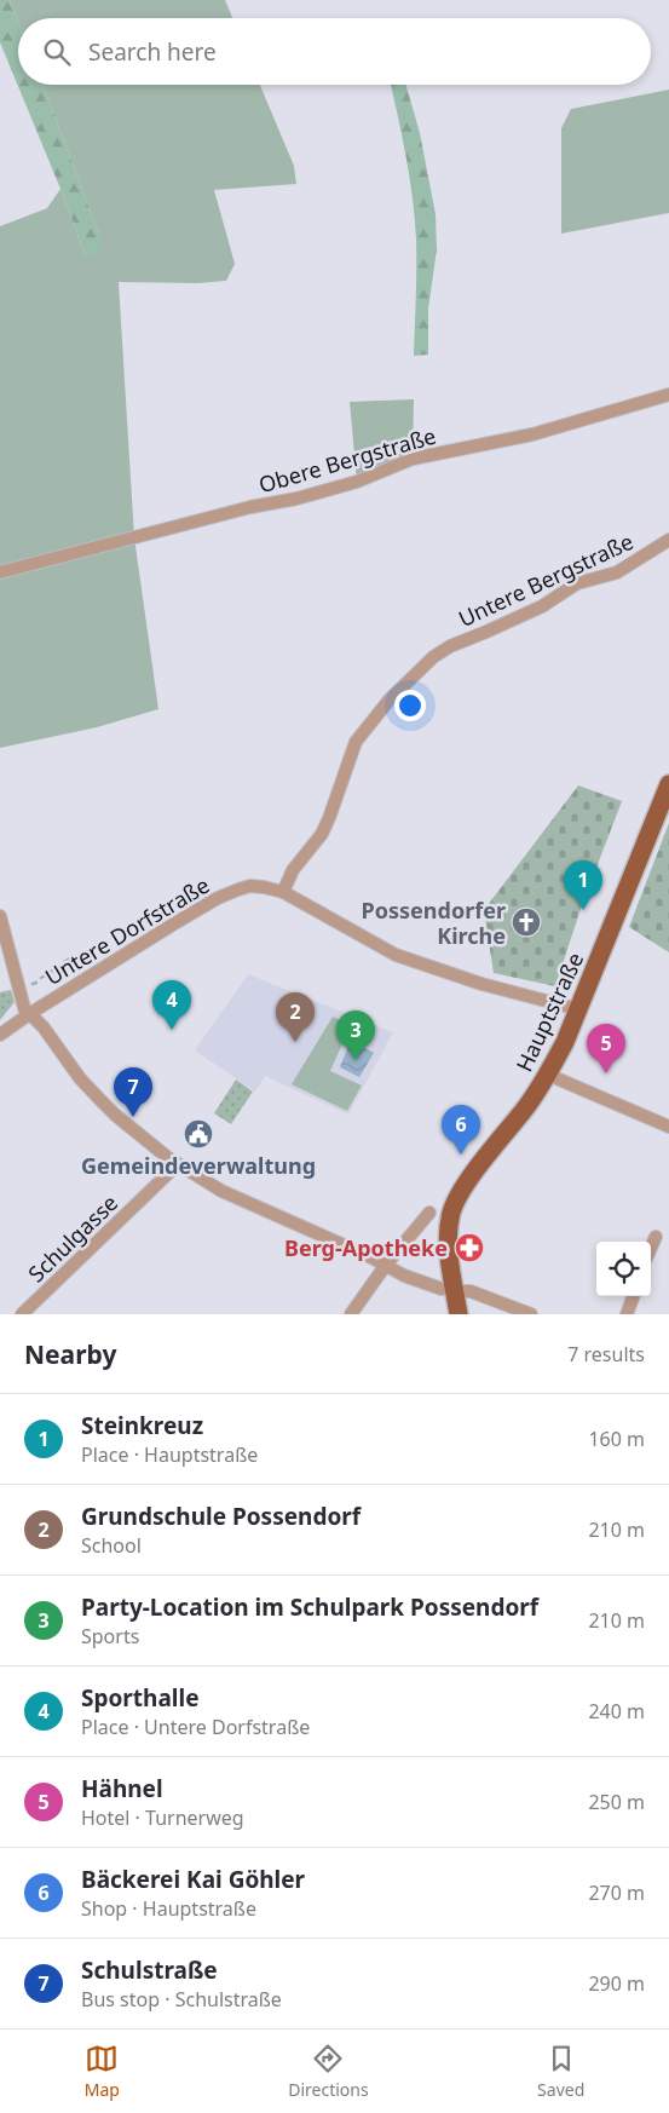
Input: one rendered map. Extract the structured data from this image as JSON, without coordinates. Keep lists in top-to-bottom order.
{
  "streets": {
    "main road": ["Hauptstraße"],
    "street": [
      "Obere Bergstraße",
      "Untere Bergstraße",
      "Untere Dorfstraße",
      "Schulgasse"
    ]
  },
  "crossings": [
    ["Untere Bergstraße", "Untere Dorfstraße"],
    ["Untere Dorfstraße", "Hauptstraße"]
  ],
  "places": {
    "church": ["Possendorfer Kirche"],
    "public building": ["Gemeindeverwaltung"],
    "pharmacy": ["Berg-Apotheke"]
  },
  "page": {
    "search": "Search here",
    "pins": [
      "1",
      "4",
      "2",
      "3",
      "5",
      "7",
      "6"
    ],
    "heading": ["Nearby", "7 results"],
    "list": [
      {
        "mark": "1",
        "name": "Steinkreuz",
        "note": "Place · Hauptstraße",
        "value": "160 m"
      },
      {
        "mark": "2",
        "name": "Grundschule Possendorf",
        "note": "School",
        "value": "210 m"
      },
      {
        "mark": "3",
        "name": "Party-Location im Schulpark Possendorf",
        "note": "Sports",
        "value": "210 m"
      },
      {
        "mark": "4",
        "name": "Sporthalle",
        "note": "Place · Untere Dorfstraße",
        "value": "240 m"
      },
      {
        "mark": "5",
        "name": "Hähnel",
        "note": "Hotel · Turnerweg",
        "value": "250 m"
      },
      {
        "mark": "6",
        "name": "Bäckerei Kai Göhler",
        "note": "Shop · Hauptstraße",
        "value": "270 m"
      },
      {
        "mark": "7",
        "name": "Schulstraße",
        "note": "Bus stop · Schulstraße",
        "value": "290 m"
      }
    ],
    "nav": ["Map", "Directions", "Saved"]
  }
}
